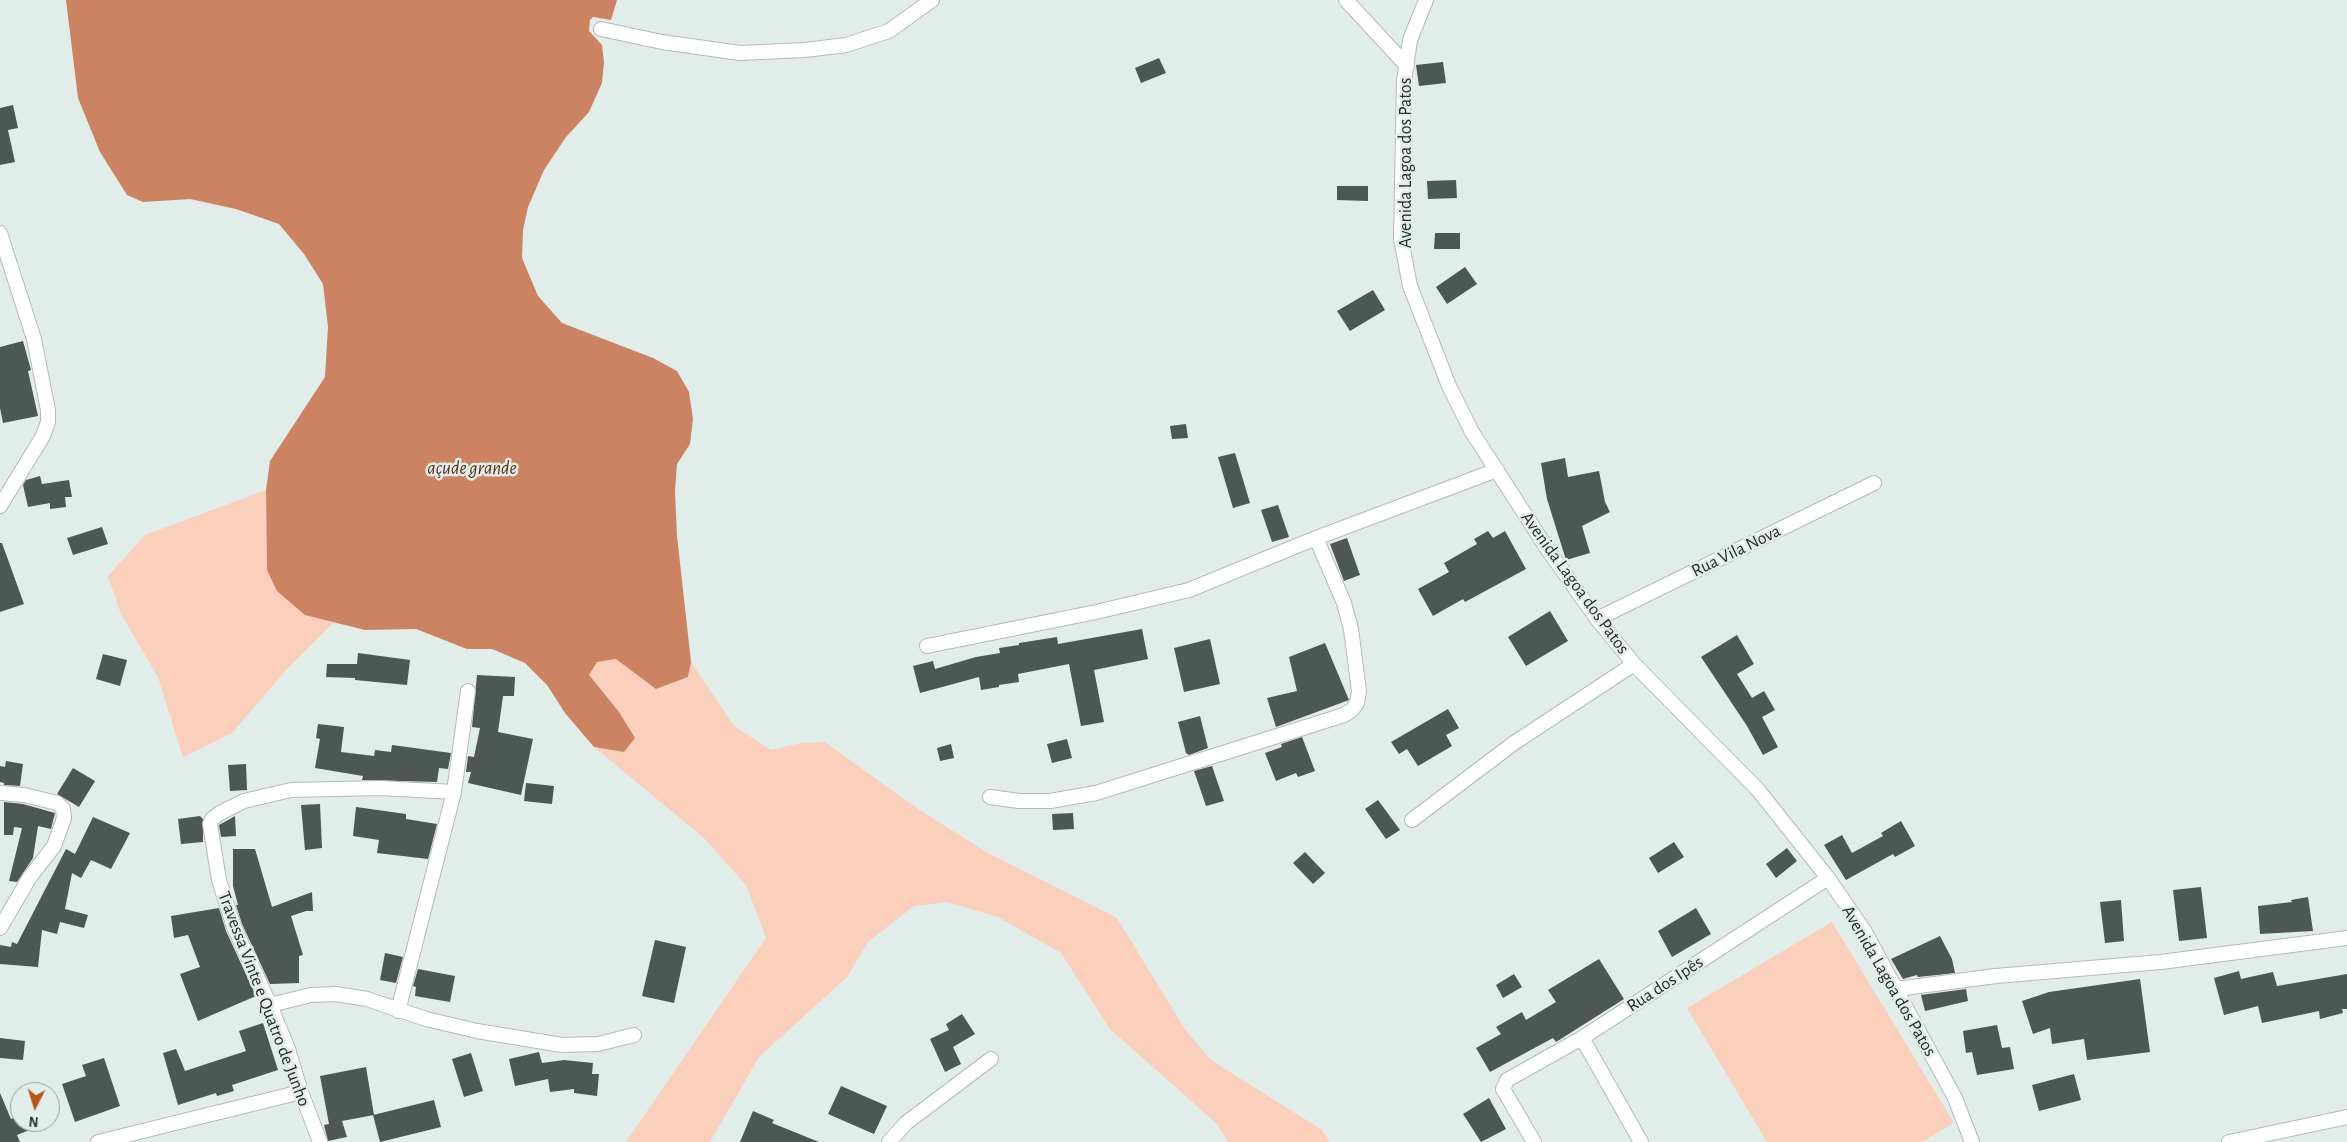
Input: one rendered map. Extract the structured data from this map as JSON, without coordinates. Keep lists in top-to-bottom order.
{
  "streets": {
    "street": [
      "Avenida Lagoa dos Patos",
      "Rua Vila Nova",
      "Rua dos Ipês",
      "Travessa Vinte e Quatro de Junho"
    ]
  },
  "crossings": [
    ["Avenida Lagoa dos Patos", "Rua Vila Nova"],
    ["Avenida Lagoa dos Patos", "Rua dos Ipês"]
  ],
  "water": ["açude grande"],
  "north": "bottom"
}
